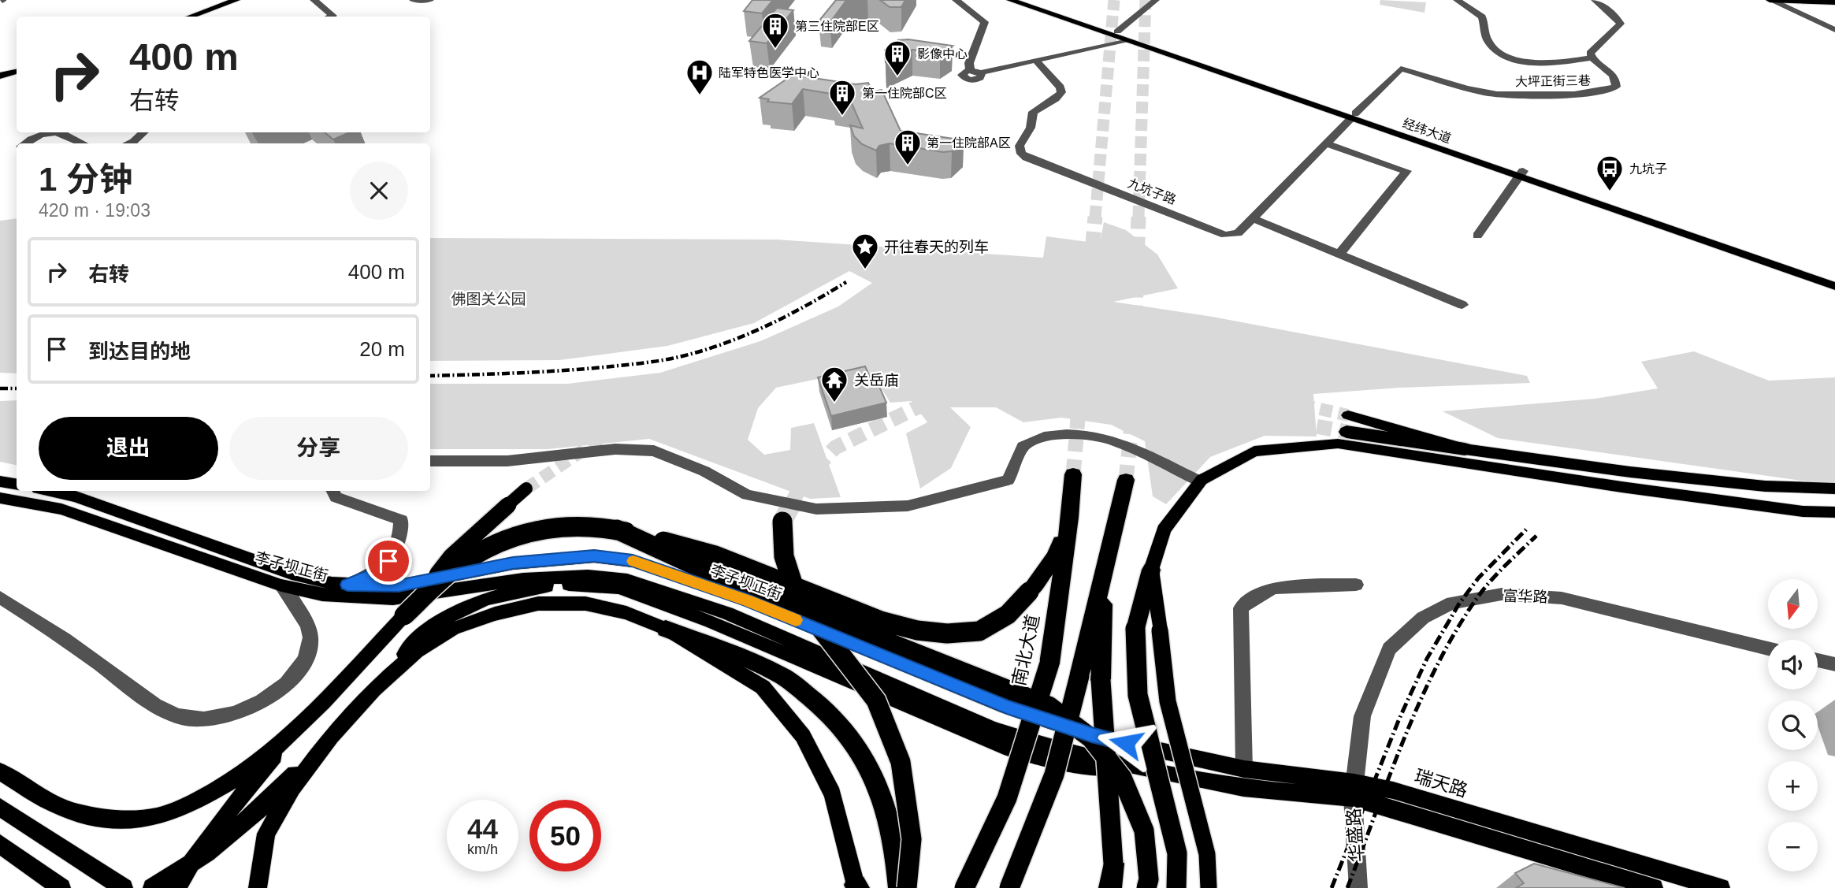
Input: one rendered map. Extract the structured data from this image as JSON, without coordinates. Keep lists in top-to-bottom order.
{
  "streets": {
    "highway": ["南北大道"],
    "main road": ["经纬大道", "李子坝正街", "瑞天路"],
    "street": [
      "大坪正街三巷",
      "九坑子路",
      "富华路",
      "华盛路"
    ]
  },
  "crossings": [
    ["大坪正街三巷", "九坑子路"],
    ["经纬大道", "九坑子路"],
    ["李子坝正街", "瑞天路"],
    ["富华路", "瑞天路"],
    ["富华路", "华盛路"],
    ["瑞天路", "华盛路"]
  ],
  "parks": ["佛图关公园"],
  "places": {
    "building": [
      "第三住院部E区",
      "影像中心",
      "第一住院部C区",
      "第一住院部A区"
    ],
    "hospital": ["陆军特色医学中心"],
    "bus stop": ["九坑子"],
    "place": ["开往春天的列车"],
    "temple": ["关岳庙"]
  },
  "north": "bottom",
  "page": {
    "turn": ["400 m", "右转"],
    "heading": ["1 分钟", "420 m · 19:03"],
    "list": [
      {
        "name": "右转",
        "value": "400 m"
      },
      {
        "name": "到达目的地",
        "value": "20 m"
      }
    ],
    "buttons": ["退出", "分享"],
    "map_buttons": ["+", "−"],
    "speed": "44 km/h",
    "limit": "50"
  }
}
